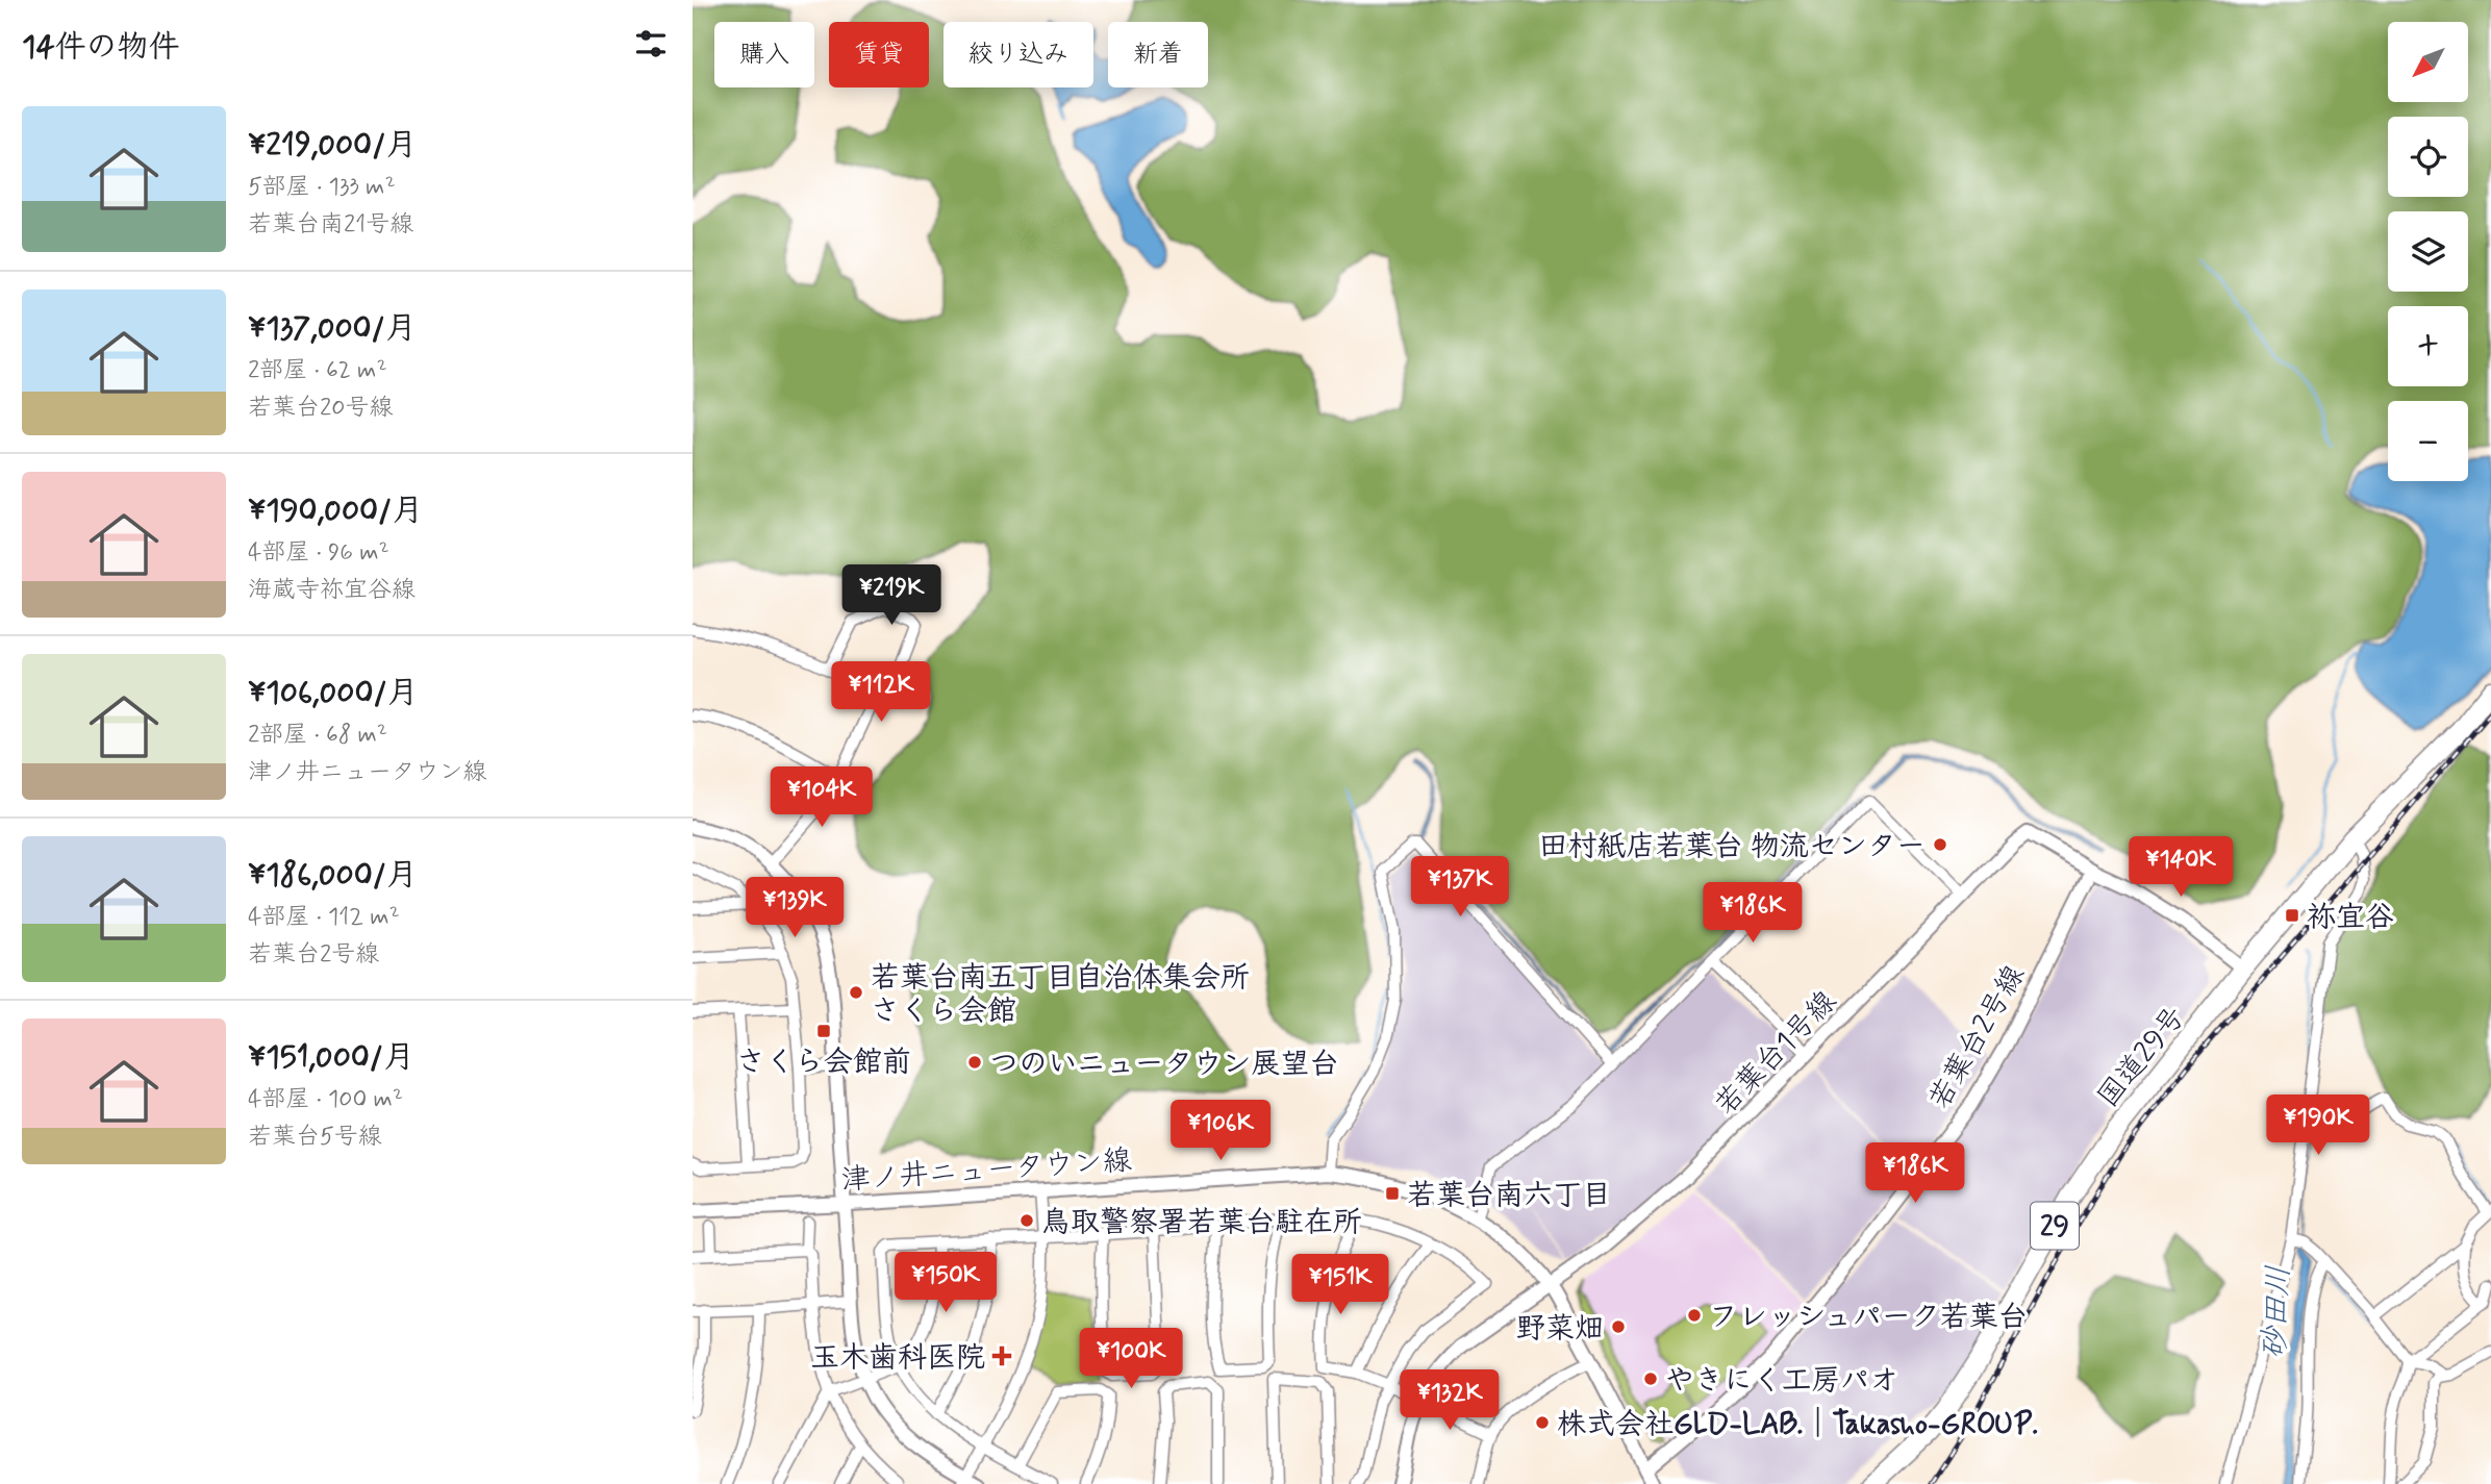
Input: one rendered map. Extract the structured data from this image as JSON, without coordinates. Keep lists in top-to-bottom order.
{
  "streets": {
    "highway": ["国道29号", "29"],
    "street": ["若葉台2号線", "若葉台1号線", "津ノ井ニュータウン線"]
  },
  "crossings": [
    ["若葉台2号線", "若葉台1号線"],
    ["若葉台2号線", "津ノ井ニュータウン線"],
    ["若葉台1号線", "国道29号"],
    ["若葉台1号線", "津ノ井ニュータウン線"]
  ],
  "water": ["砂田川"],
  "places": {
    "other": [
      "田村紙店若葉台 物流センター",
      "若葉台南五丁目自治体集会所 さくら会館",
      "つのいニュータウン展望台",
      "鳥取警察署若葉台駐在所",
      "フレッシュパーク若葉台",
      "野菜畑",
      "やきにく工房パオ",
      "株式会社GLD-LAB.｜Takasho-GROUP."
    ],
    "transit": ["祢宜谷", "さくら会館前", "若葉台南六丁目"],
    "health": ["玉木歯科医院"]
  },
  "north": "bottom left",
  "page": {
    "heading": "14件の物件",
    "map_buttons": ["+", "−"],
    "chip": [
      "購入",
      "賃貸",
      "絞り込み",
      "新着"
    ],
    "list": [
      {
        "name": "¥219,000/月",
        "note": "5部屋 · 133 m² · 若葉台南21号線"
      },
      {
        "name": "¥137,000/月",
        "note": "2部屋 · 62 m² · 若葉台20号線"
      },
      {
        "name": "¥190,000/月",
        "note": "4部屋 · 96 m² · 海蔵寺祢宜谷線"
      },
      {
        "name": "¥106,000/月",
        "note": "2部屋 · 68 m² · 津ノ井ニュータウン線"
      },
      {
        "name": "¥186,000/月",
        "note": "4部屋 · 112 m² · 若葉台2号線"
      },
      {
        "name": "¥151,000/月",
        "note": "4部屋 · 100 m² · 若葉台5号線"
      }
    ],
    "price": [
      "¥219K",
      "¥112K",
      "¥104K",
      "¥140K",
      "¥137K",
      "¥139K",
      "¥186K",
      "¥190K",
      "¥106K",
      "¥186K",
      "¥150K",
      "¥151K",
      "¥100K",
      "¥132K"
    ]
  }
}
